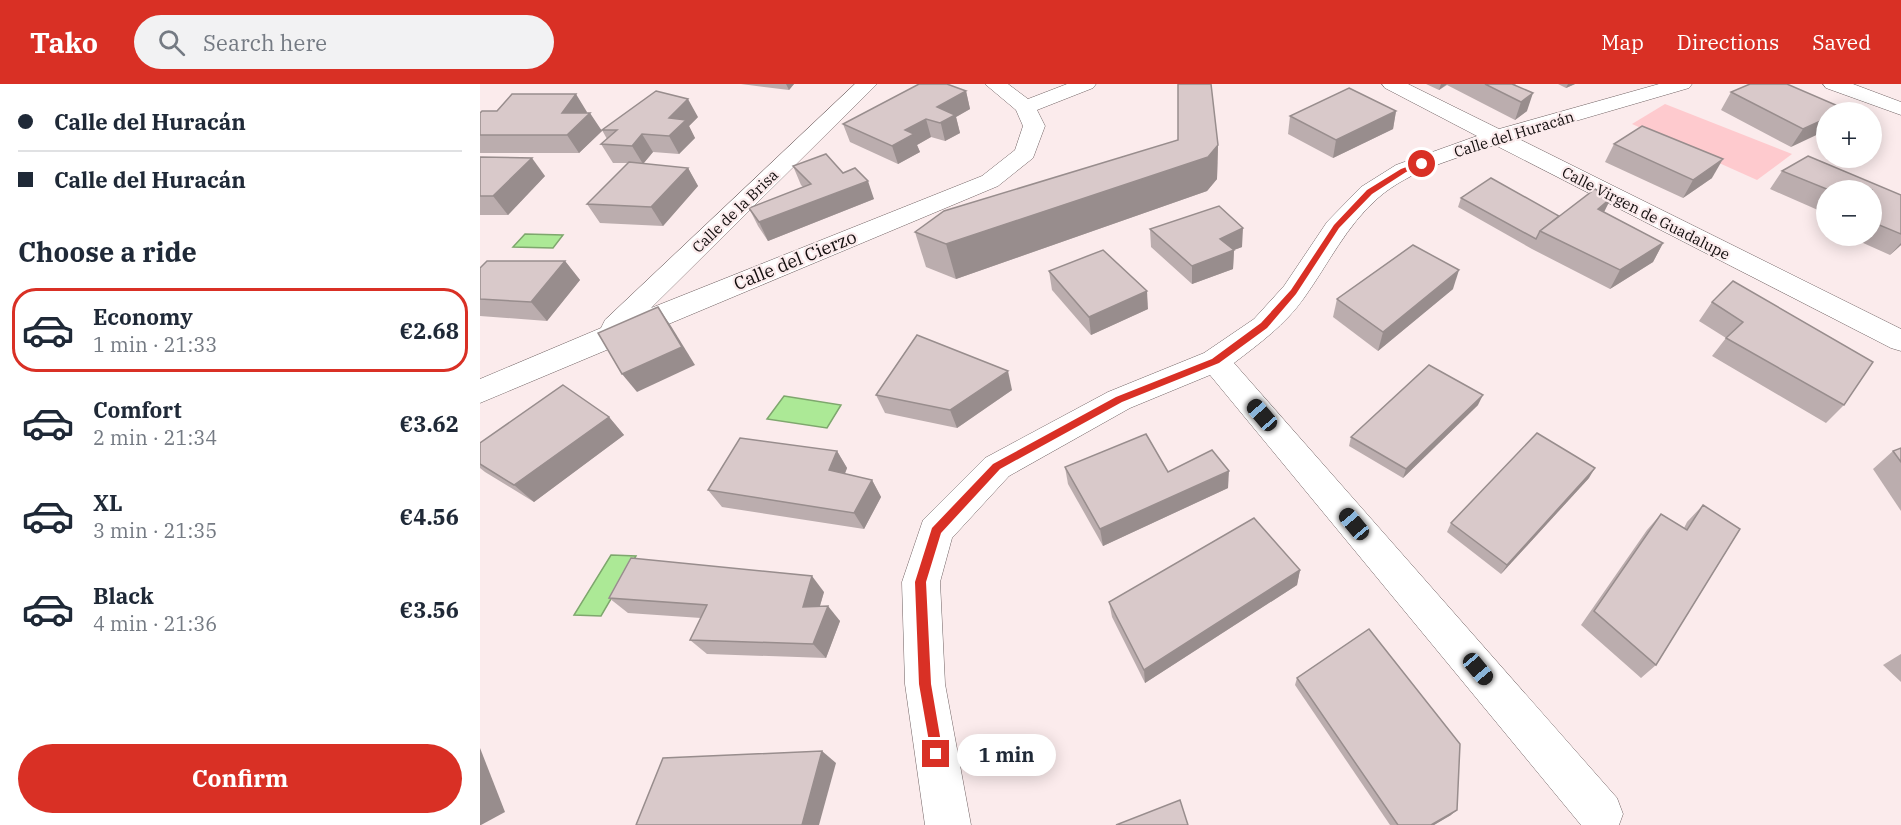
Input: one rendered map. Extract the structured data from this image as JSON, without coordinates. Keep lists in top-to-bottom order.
{
  "streets": {
    "street": [
      "Calle del Huracán",
      "Calle de la Brisa",
      "Calle Virgen de Guadalupe",
      "Calle del Cierzo"
    ]
  },
  "crossings": [
    ["Calle del Huracán", "Calle Virgen de Guadalupe"],
    ["Calle de la Brisa", "Calle del Cierzo"]
  ],
  "page": {
    "header": "Tako",
    "search": "Search here",
    "nav": ["Map", "Directions", "Saved"],
    "banner": ["Calle del Huracán", "Calle del Huracán"],
    "map_buttons": ["+", "−"],
    "heading": "Choose a ride",
    "list": [
      {
        "name": "Economy",
        "note": "1 min · 21:33",
        "value": "€2.68"
      },
      {
        "name": "Comfort",
        "note": "2 min · 21:34",
        "value": "€3.62"
      },
      {
        "name": "XL",
        "note": "3 min · 21:35",
        "value": "€4.56"
      },
      {
        "name": "Black",
        "note": "4 min · 21:36",
        "value": "€3.56"
      }
    ],
    "buttons": "Confirm",
    "bubble": "1 min"
  }
}
